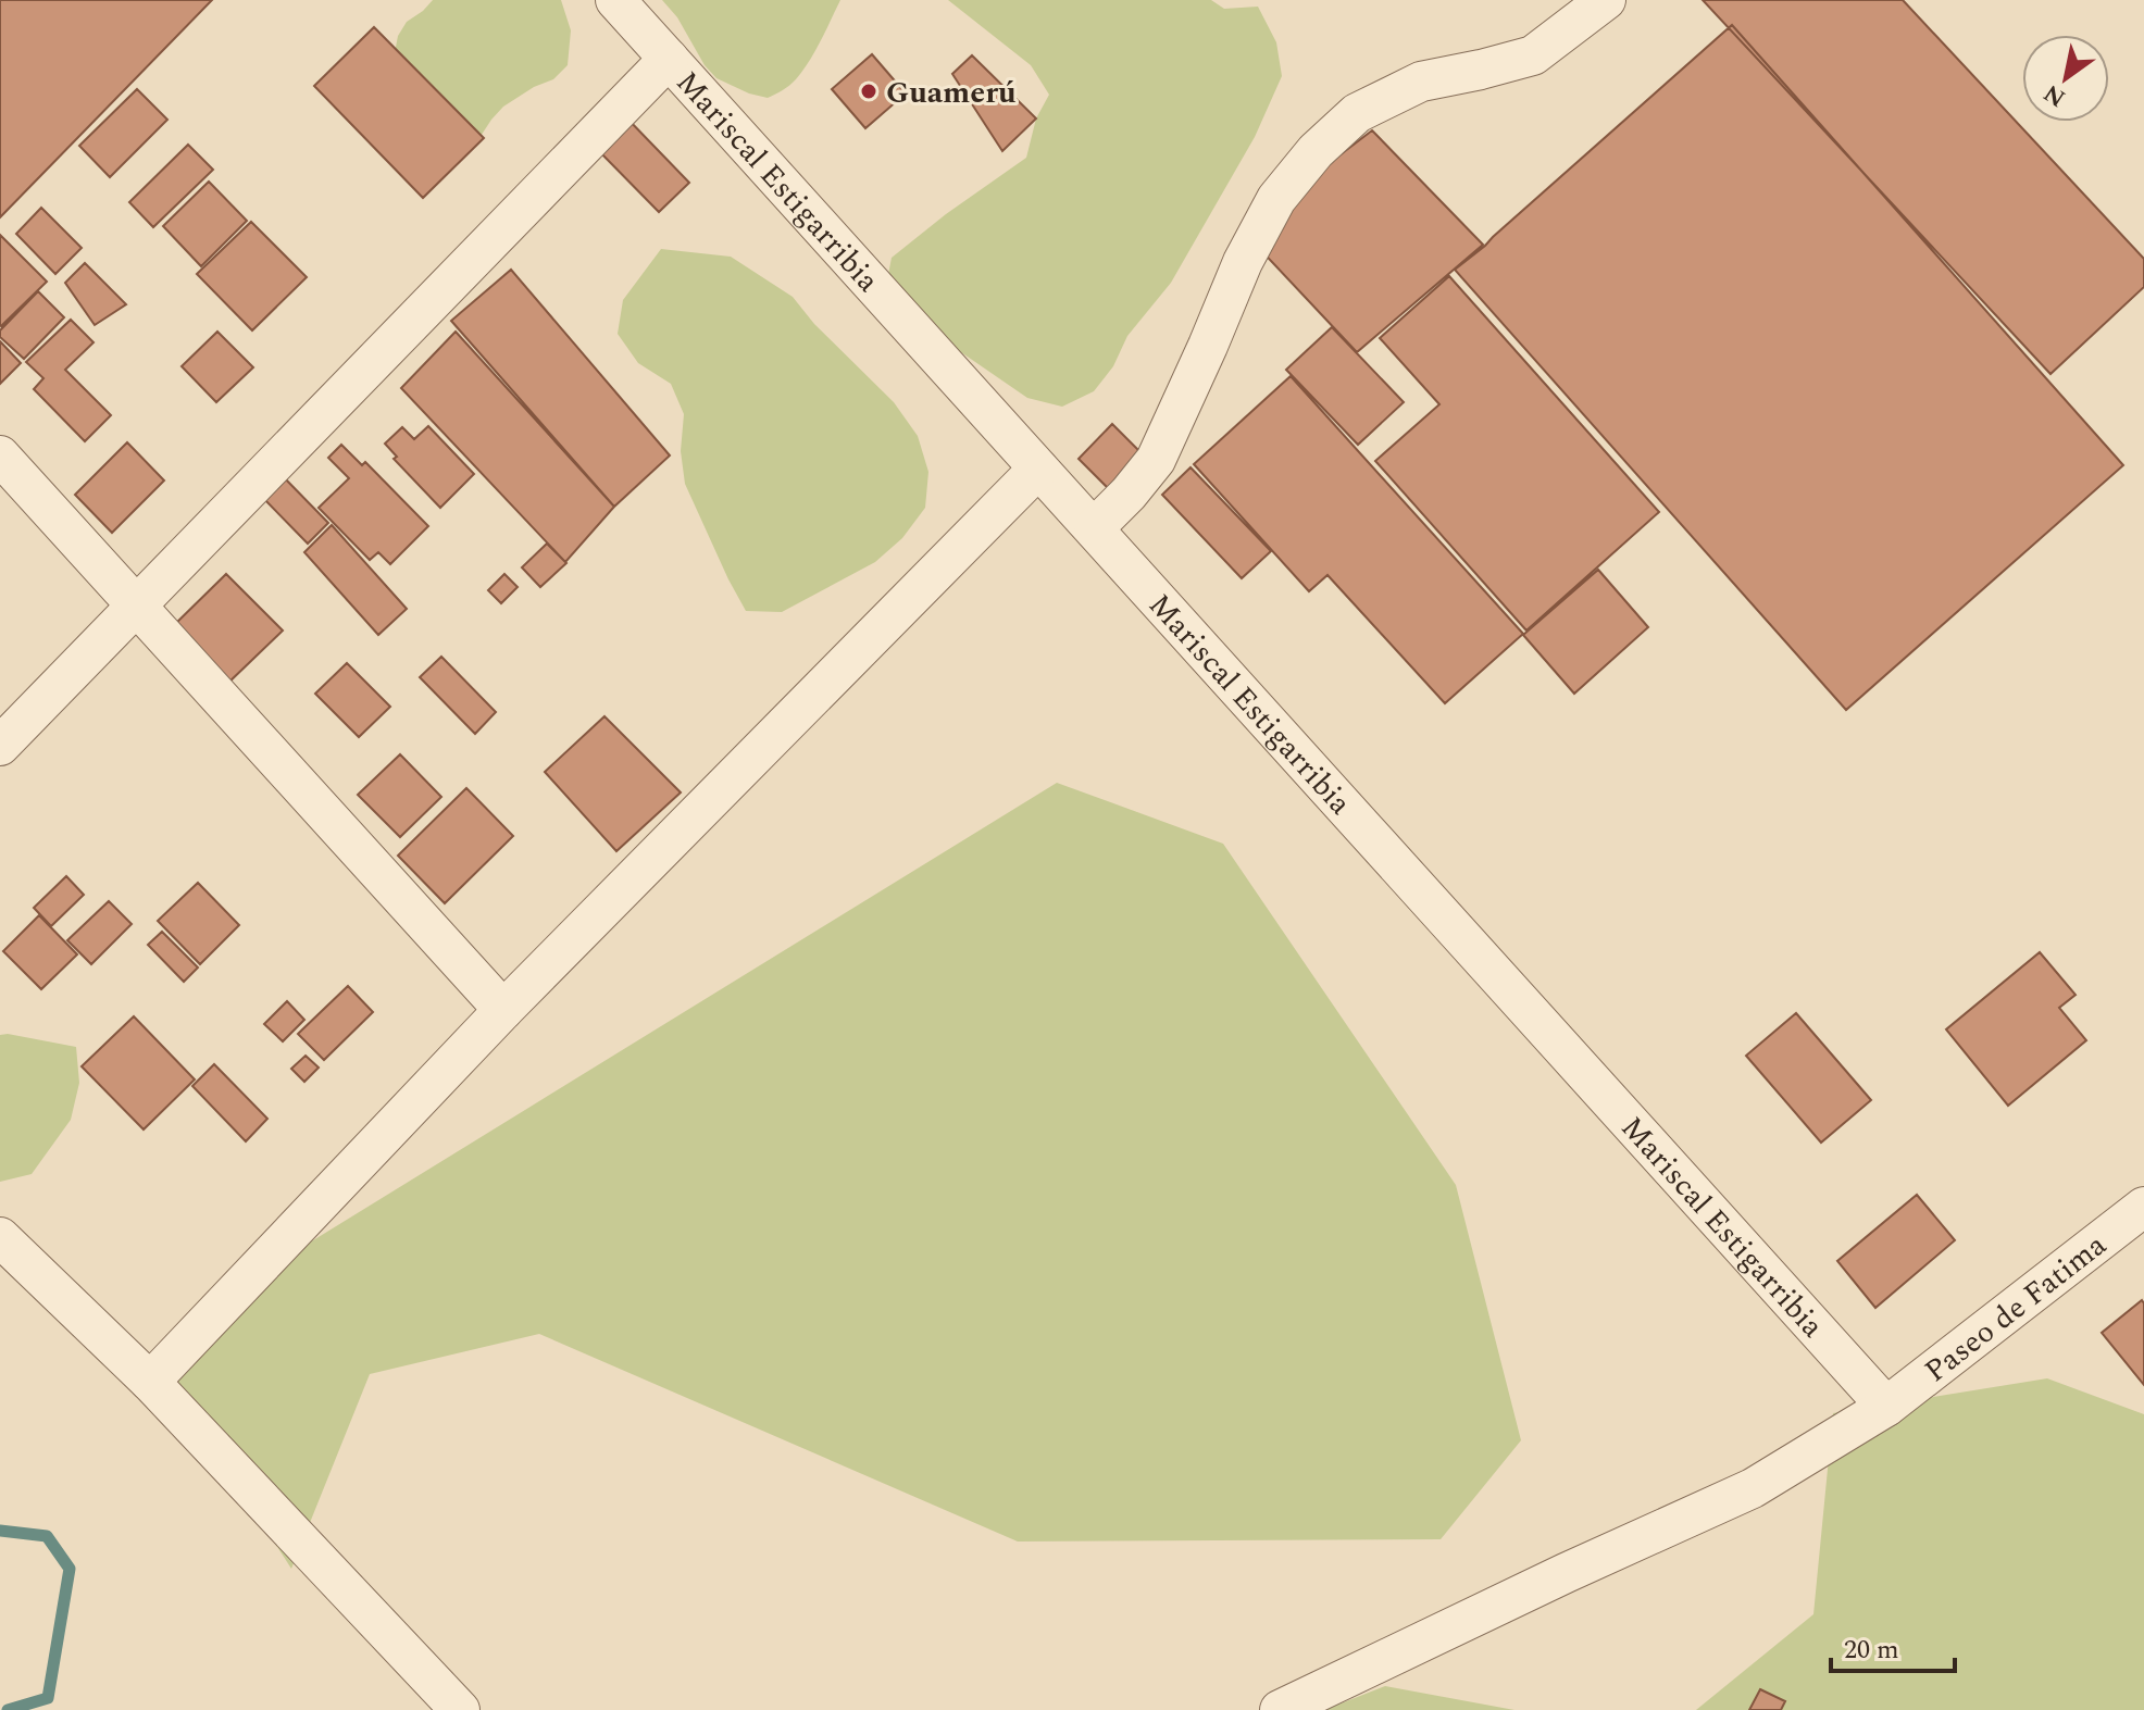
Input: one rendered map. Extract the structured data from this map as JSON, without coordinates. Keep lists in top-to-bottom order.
{
  "streets": {
    "street": ["Mariscal Estigarribia", "Paseo de Fatima"]
  },
  "crossings": [
    ["Mariscal Estigarribia", "Paseo de Fatima"]
  ],
  "places": ["Guamerú"],
  "scale_bar": "20 m",
  "north": "bottom left"
}
